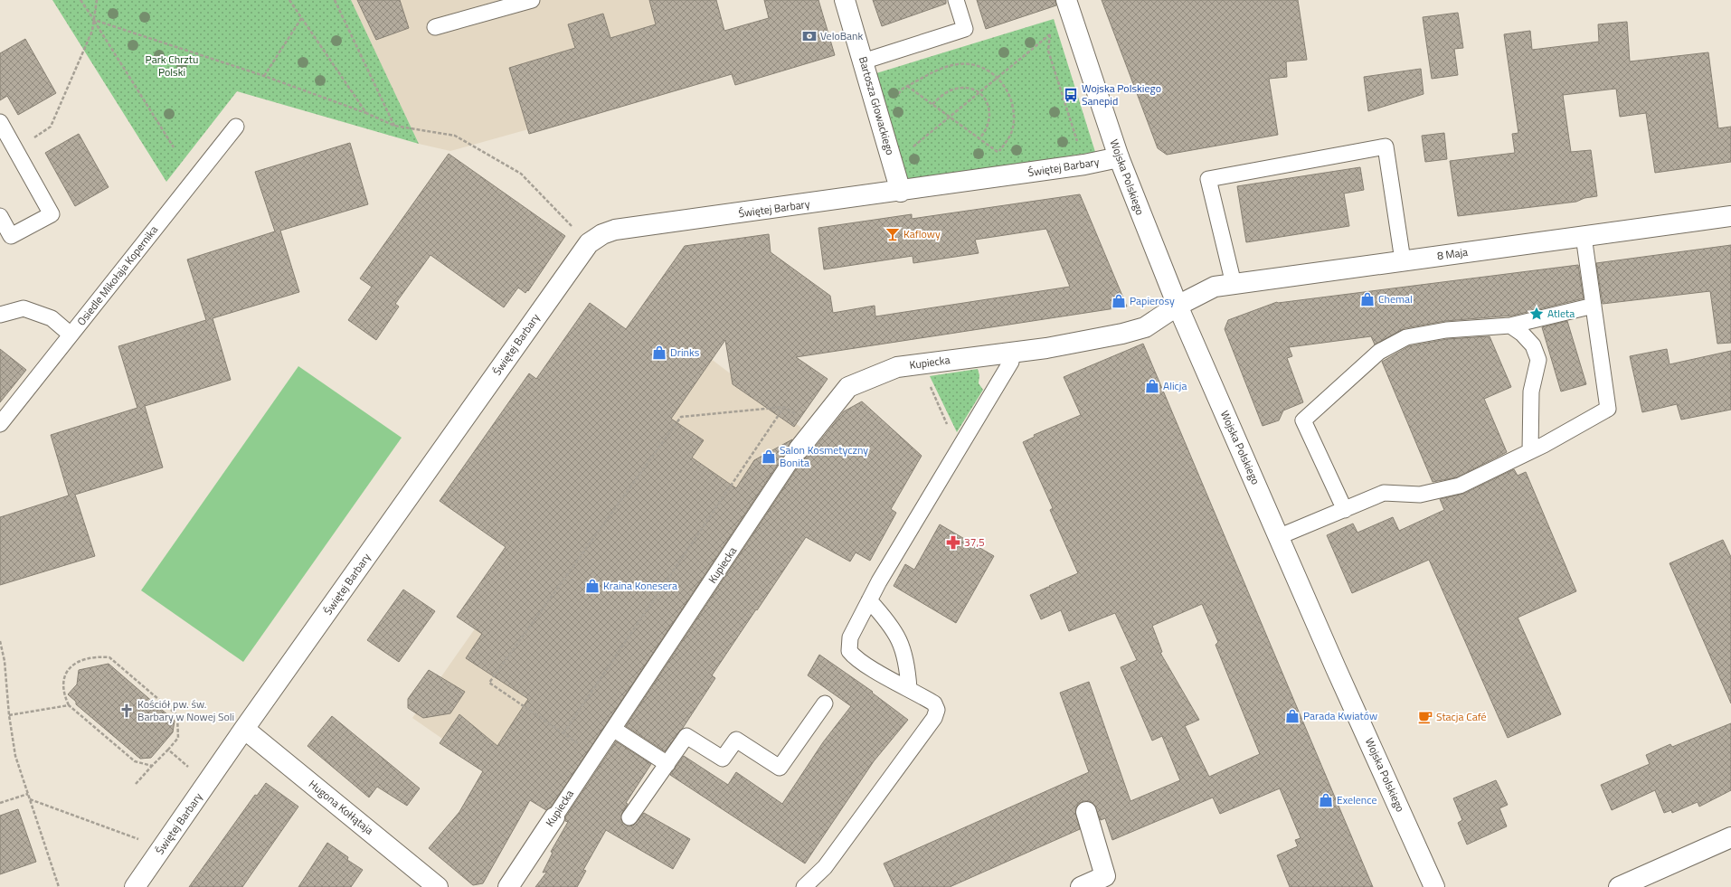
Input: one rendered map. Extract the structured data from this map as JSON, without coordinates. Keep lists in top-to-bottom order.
{
  "streets": {
    "street": [
      "Bartosza Głowackiego",
      "Świętej Barbary",
      "Wojska Polskiego",
      "8 Maja",
      "Kupiecka",
      "Hugona Kołłątaja"
    ],
    "lane": ["Osiedle Mikołaja Kopernika"]
  },
  "crossings": [
    ["Bartosza Głowackiego", "Świętej Barbary"],
    ["Świętej Barbary", "Wojska Polskiego"],
    ["Świętej Barbary", "Hugona Kołłątaja"],
    ["Wojska Polskiego", "8 Maja"],
    ["Wojska Polskiego", "Kupiecka"],
    ["8 Maja", "Kupiecka"]
  ],
  "parks": ["Park Chrztu Polski"],
  "places": {
    "bank": ["VeloBank"],
    "bus stop": ["Wojska Polskiego Sanepid"],
    "bar": ["Kaflowy"],
    "shop": [
      "Chemal",
      "Papierosy",
      "Drinks",
      "Alicja",
      "Salon Kosmetyczny Bonita",
      "Kraina Konesera",
      "Parada Kwiatów",
      "Exelence"
    ],
    "place": ["Atleta"],
    "pharmacy": ["37,5"],
    "church": ["Kościół pw. św. Barbary w Nowej Soli"],
    "cafe": ["Stacja Café"]
  }
}
